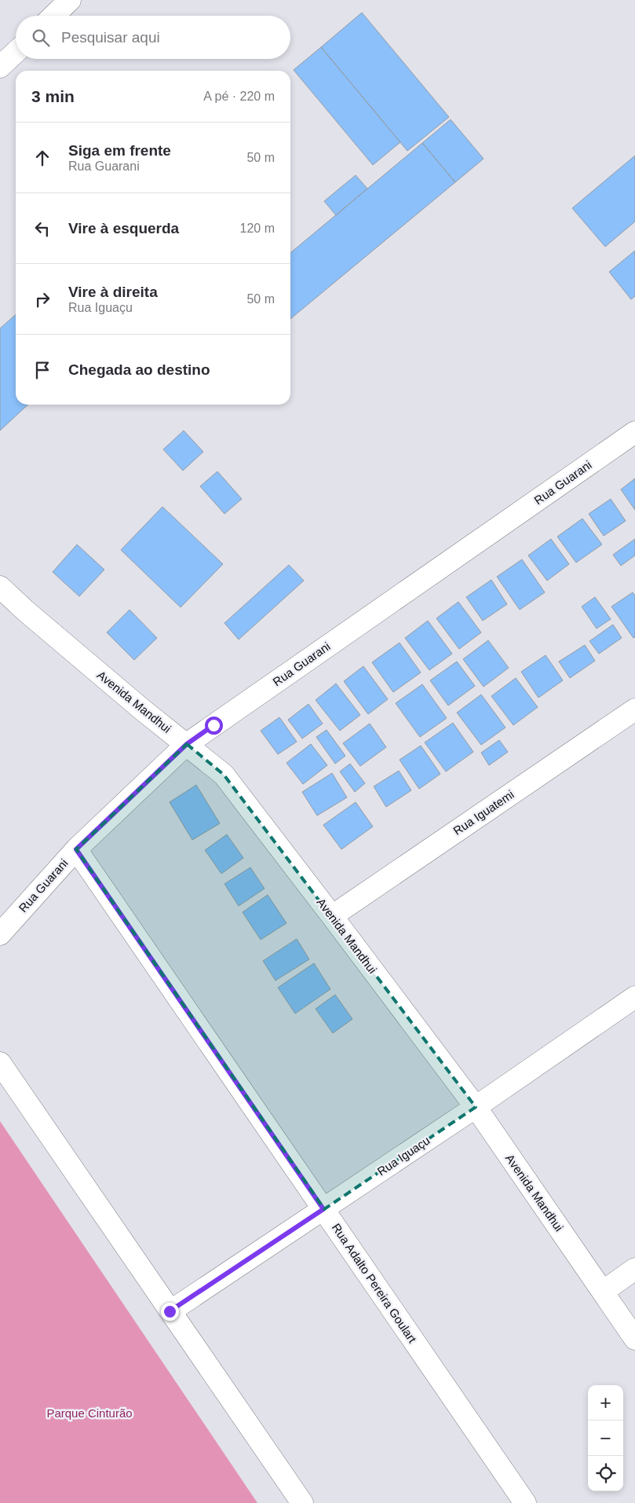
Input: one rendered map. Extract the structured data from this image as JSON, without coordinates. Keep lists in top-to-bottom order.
{
  "streets": {
    "main road": [
      "Rua Guarani",
      "Avenida Mandhui",
      "Rua Iguatemi",
      "Rua Iguaçu",
      "Rua Adalto Pereira Goulart"
    ]
  },
  "crossings": [
    ["Rua Guarani", "Avenida Mandhui"],
    ["Rua Guarani", "Rua Adalto Pereira Goulart"],
    ["Avenida Mandhui", "Rua Iguatemi"],
    ["Avenida Mandhui", "Rua Iguaçu"],
    ["Rua Iguaçu", "Rua Adalto Pereira Goulart"]
  ],
  "parks": ["Parque Cinturão"],
  "page": {
    "search": "Pesquisar aqui",
    "heading": ["3 min", "A pé · 220 m"],
    "list": [
      ["Siga em frente", "Rua Guarani", "50 m"],
      ["Vire à esquerda", "120 m"],
      ["Vire à direita", "Rua Iguaçu", "50 m"],
      "Chegada ao destino"
    ],
    "map_buttons": ["+", "−"]
  }
}
